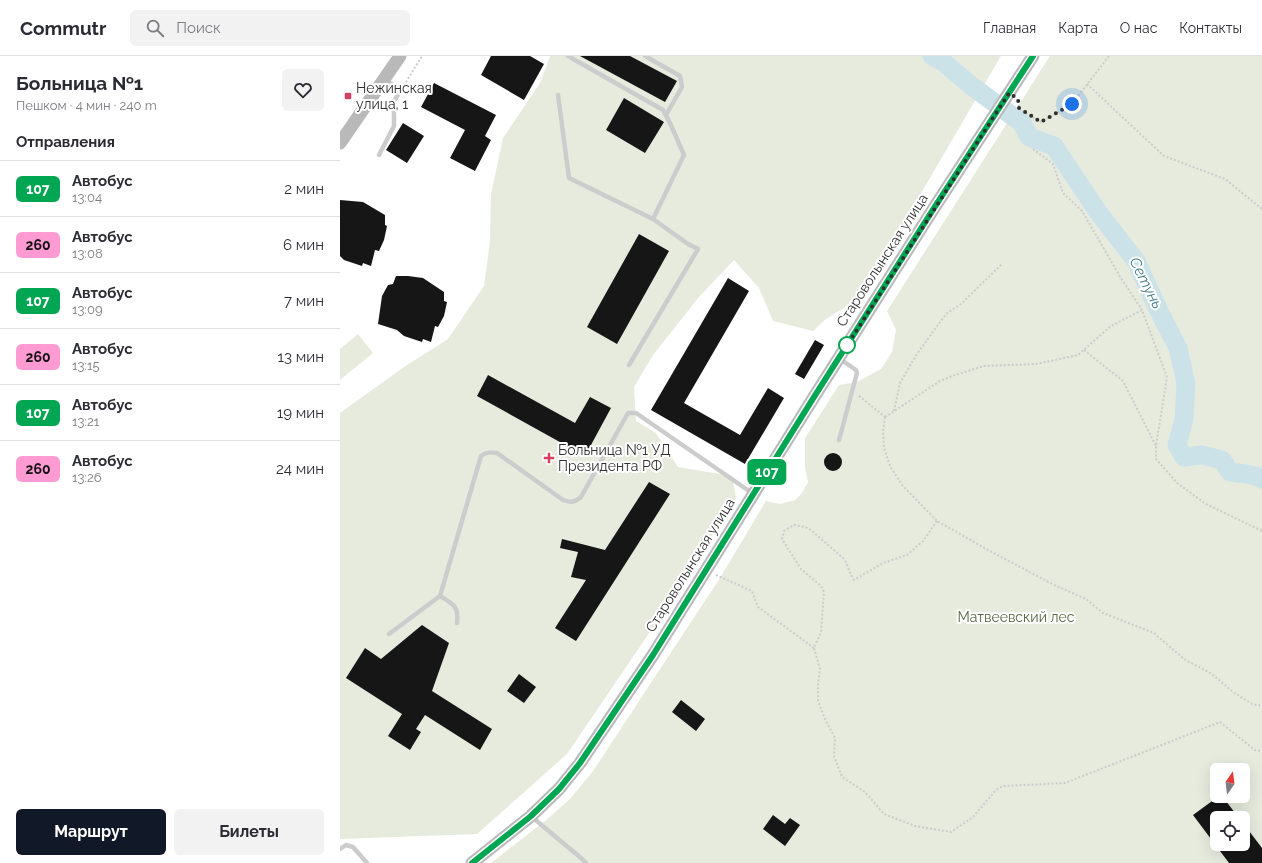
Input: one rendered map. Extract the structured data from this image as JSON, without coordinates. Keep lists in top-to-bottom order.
{
  "streets": {
    "street": ["Староволынская улица"]
  },
  "water": ["Сетунь"],
  "parks": ["Матвеевский лес"],
  "places": {
    "transit": ["Нежинская улица, 1"],
    "health": ["Больница №1 УД Президента РФ"]
  },
  "lines": ["bus line 107"],
  "north": "top",
  "page": {
    "header": "Commutr",
    "search": "Поиск",
    "nav": [
      "Главная",
      "Карта",
      "О нас",
      "Контакты"
    ],
    "heading": [
      ["Больница №1", "Пешком · 4 мин · 240 m"],
      "Отправления"
    ],
    "on_map": "107",
    "list": [
      {
        "mark": "107",
        "name": "Автобус",
        "note": "13:04",
        "value": "2 мин"
      },
      {
        "mark": "260",
        "name": "Автобус",
        "note": "13:08",
        "value": "6 мин"
      },
      {
        "mark": "107",
        "name": "Автобус",
        "note": "13:09",
        "value": "7 мин"
      },
      {
        "mark": "260",
        "name": "Автобус",
        "note": "13:15",
        "value": "13 мин"
      },
      {
        "mark": "107",
        "name": "Автобус",
        "note": "13:21",
        "value": "19 мин"
      },
      {
        "mark": "260",
        "name": "Автобус",
        "note": "13:26",
        "value": "24 мин"
      }
    ],
    "buttons": ["Маршрут", "Билеты"]
  }
}
